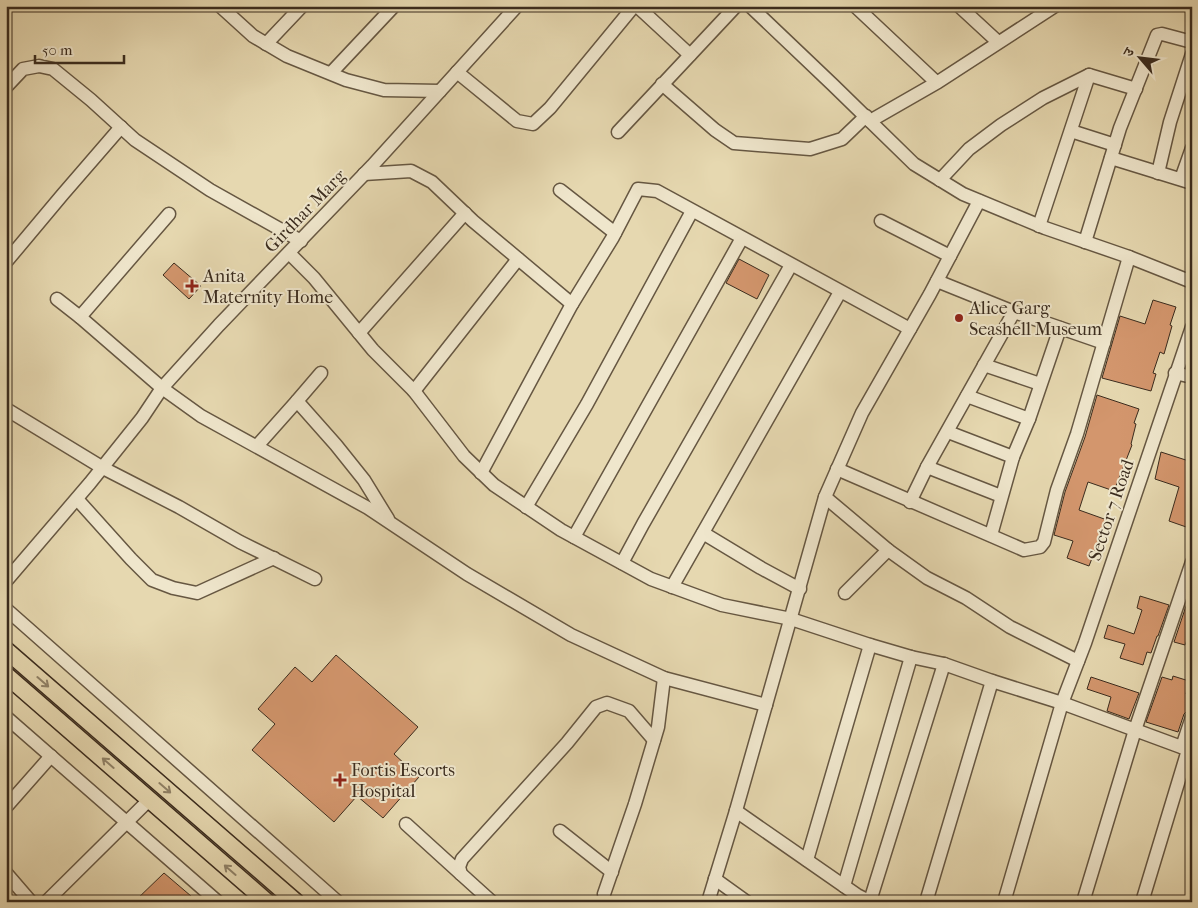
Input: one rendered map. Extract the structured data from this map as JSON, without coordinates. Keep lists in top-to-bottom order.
{
  "streets": {
    "street": ["Girdhar Marg", "Sector 7 Road"]
  },
  "places": {
    "health": ["Anita Maternity Home", "Fortis Escorts Hospital"],
    "other": ["Alice Garg Seashell Museum"]
  },
  "scale_bar": "50 m",
  "north": "top left"
}
